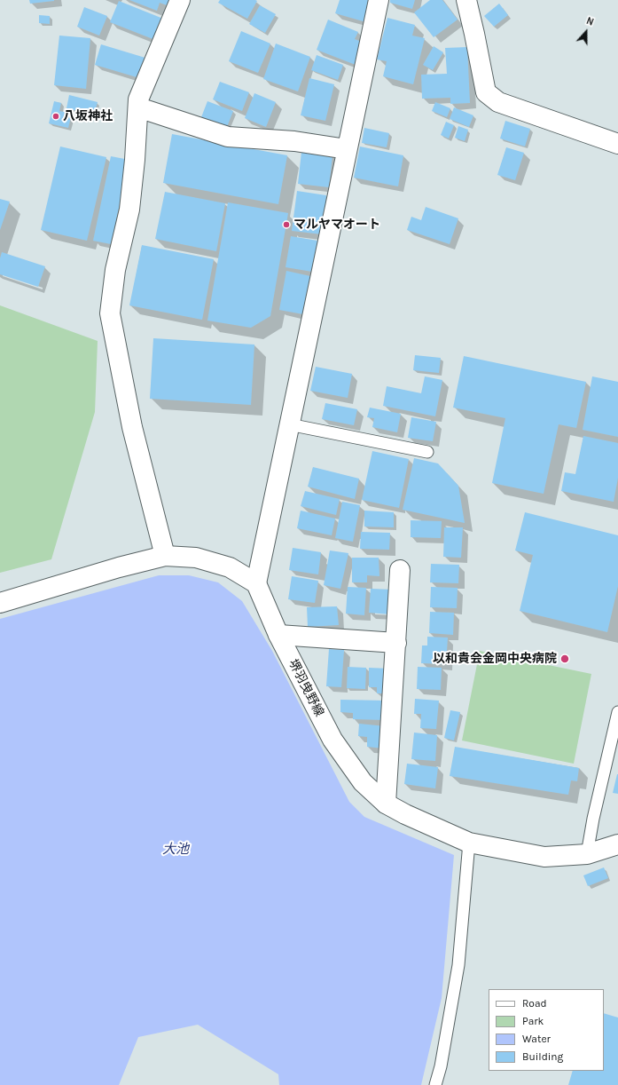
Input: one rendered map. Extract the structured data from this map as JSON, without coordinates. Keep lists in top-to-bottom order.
{
  "streets": {
    "street": ["堺羽曳野線"]
  },
  "water": ["大池"],
  "places": ["八坂神社", "マルヤマオート", "以和貴会金岡中央病院"],
  "legend": [
    "Road",
    "Park",
    "Water",
    "Building"
  ],
  "north": "top"
}
